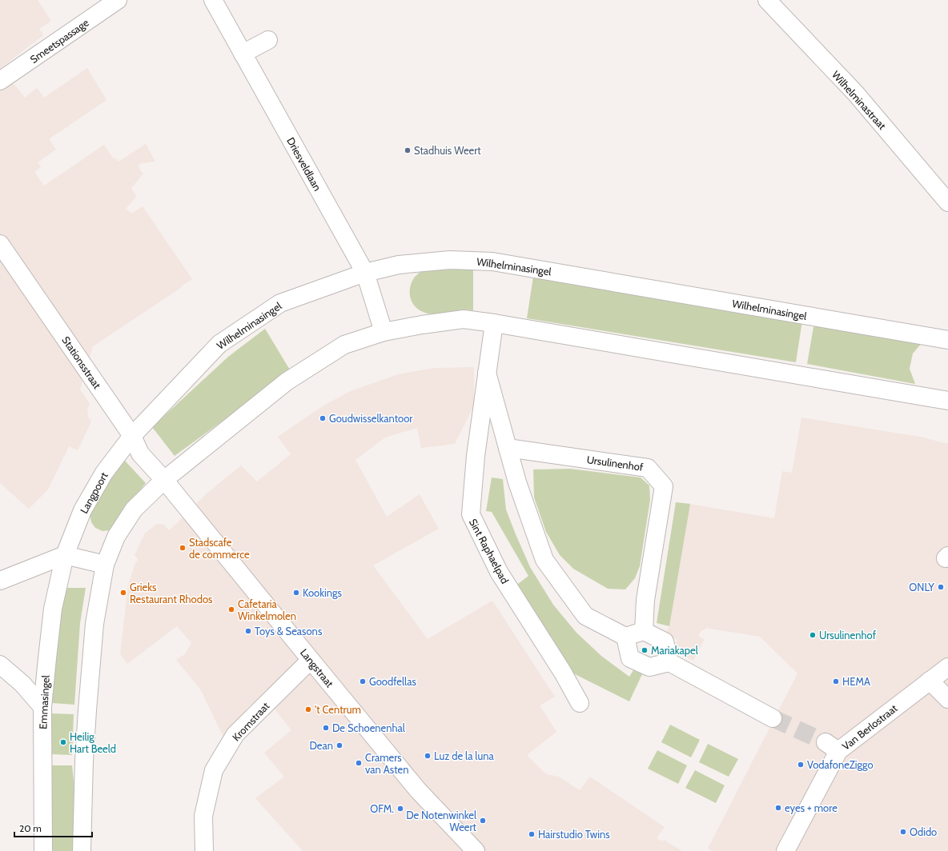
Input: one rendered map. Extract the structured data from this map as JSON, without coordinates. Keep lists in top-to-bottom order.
{
  "streets": {
    "street": [
      "Smeetspassage",
      "Wilhelminastraat",
      "Driesveldlaan",
      "Wilhelminasingel",
      "Stationsstraat",
      "Ursulinenhof",
      "Langpoort",
      "Sint Raphaelpad",
      "Langstraat",
      "Emmasingel",
      "Kromstraat",
      "Van Berlostraat"
    ]
  },
  "crossings": [
    ["Driesveldlaan", "Wilhelminasingel"],
    ["Wilhelminasingel", "Stationsstraat"],
    ["Wilhelminasingel", "Langpoort"],
    ["Stationsstraat", "Langpoort"],
    ["Stationsstraat", "Langstraat"],
    ["Langpoort", "Emmasingel"],
    ["Langstraat", "Kromstraat"]
  ],
  "places": [
    "Stadhuis Weert",
    "Goudwisselkantoor",
    "Stadscafe de commerce",
    "ONLY",
    "Grieks Restaurant Rhodos",
    "Kookings",
    "Cafetaria Winkelmolen",
    "Toys & Seasons",
    "Ursulinenhof",
    "Mariakapel",
    "Goodfellas",
    "HEMA",
    "'t Centrum",
    "De Schoenenhal",
    "Heilig Hart Beeld",
    "Dean",
    "Luz de la luna",
    "Cramers van Asten",
    "VodafoneZiggo",
    "eyes + more",
    "OFM.",
    "De Notenwinkel Weert",
    "Odido",
    "Hairstudio Twins"
  ],
  "scale_bar": "20 m"
}
